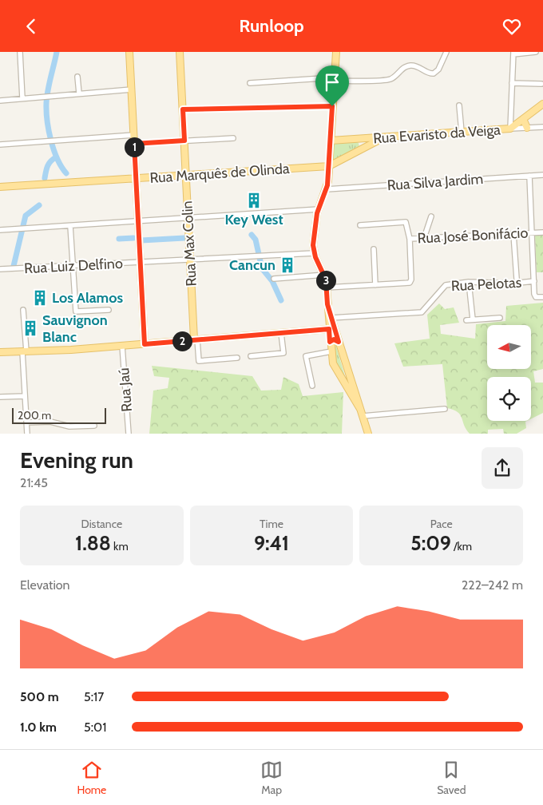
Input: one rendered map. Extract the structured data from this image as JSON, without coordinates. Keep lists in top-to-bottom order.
{
  "streets": {
    "main road": ["Rua Evaristo da Veiga", "Rua Marquês de Olinda", "Rua Max Colin"],
    "street": [
      "Rua Silva Jardim",
      "Rua José Bonifácio",
      "Rua Luiz Delfino",
      "Rua Pelotas",
      "Rua Jaú"
    ]
  },
  "crossings": [
    ["Rua Evaristo da Veiga", "Rua Marquês de Olinda"],
    ["Rua Marquês de Olinda", "Rua Max Colin"],
    ["Rua Max Colin", "Rua Luiz Delfino"]
  ],
  "places": {
    "building": [
      "Key West",
      "Cancun",
      "Los Alamos",
      "Sauvignon Blanc"
    ]
  },
  "scale_bar": "200 m",
  "north": "left",
  "page": {
    "header": "Runloop",
    "pins": ["1", "3", "2"],
    "scale": "200 m",
    "heading": ["Evening run", "21:45"],
    "stats": [
      ["Distance", "1.88 km"],
      ["Time", "9:41"],
      ["Pace", "5:09 /km"]
    ],
    "chart": ["Elevation", "222–242 m"],
    "list": [
      {
        "name": "500 m",
        "note": "5:17"
      },
      {
        "name": "1.0 km",
        "note": "5:01"
      }
    ],
    "tabs": ["Home", "Map", "Saved"]
  }
}
